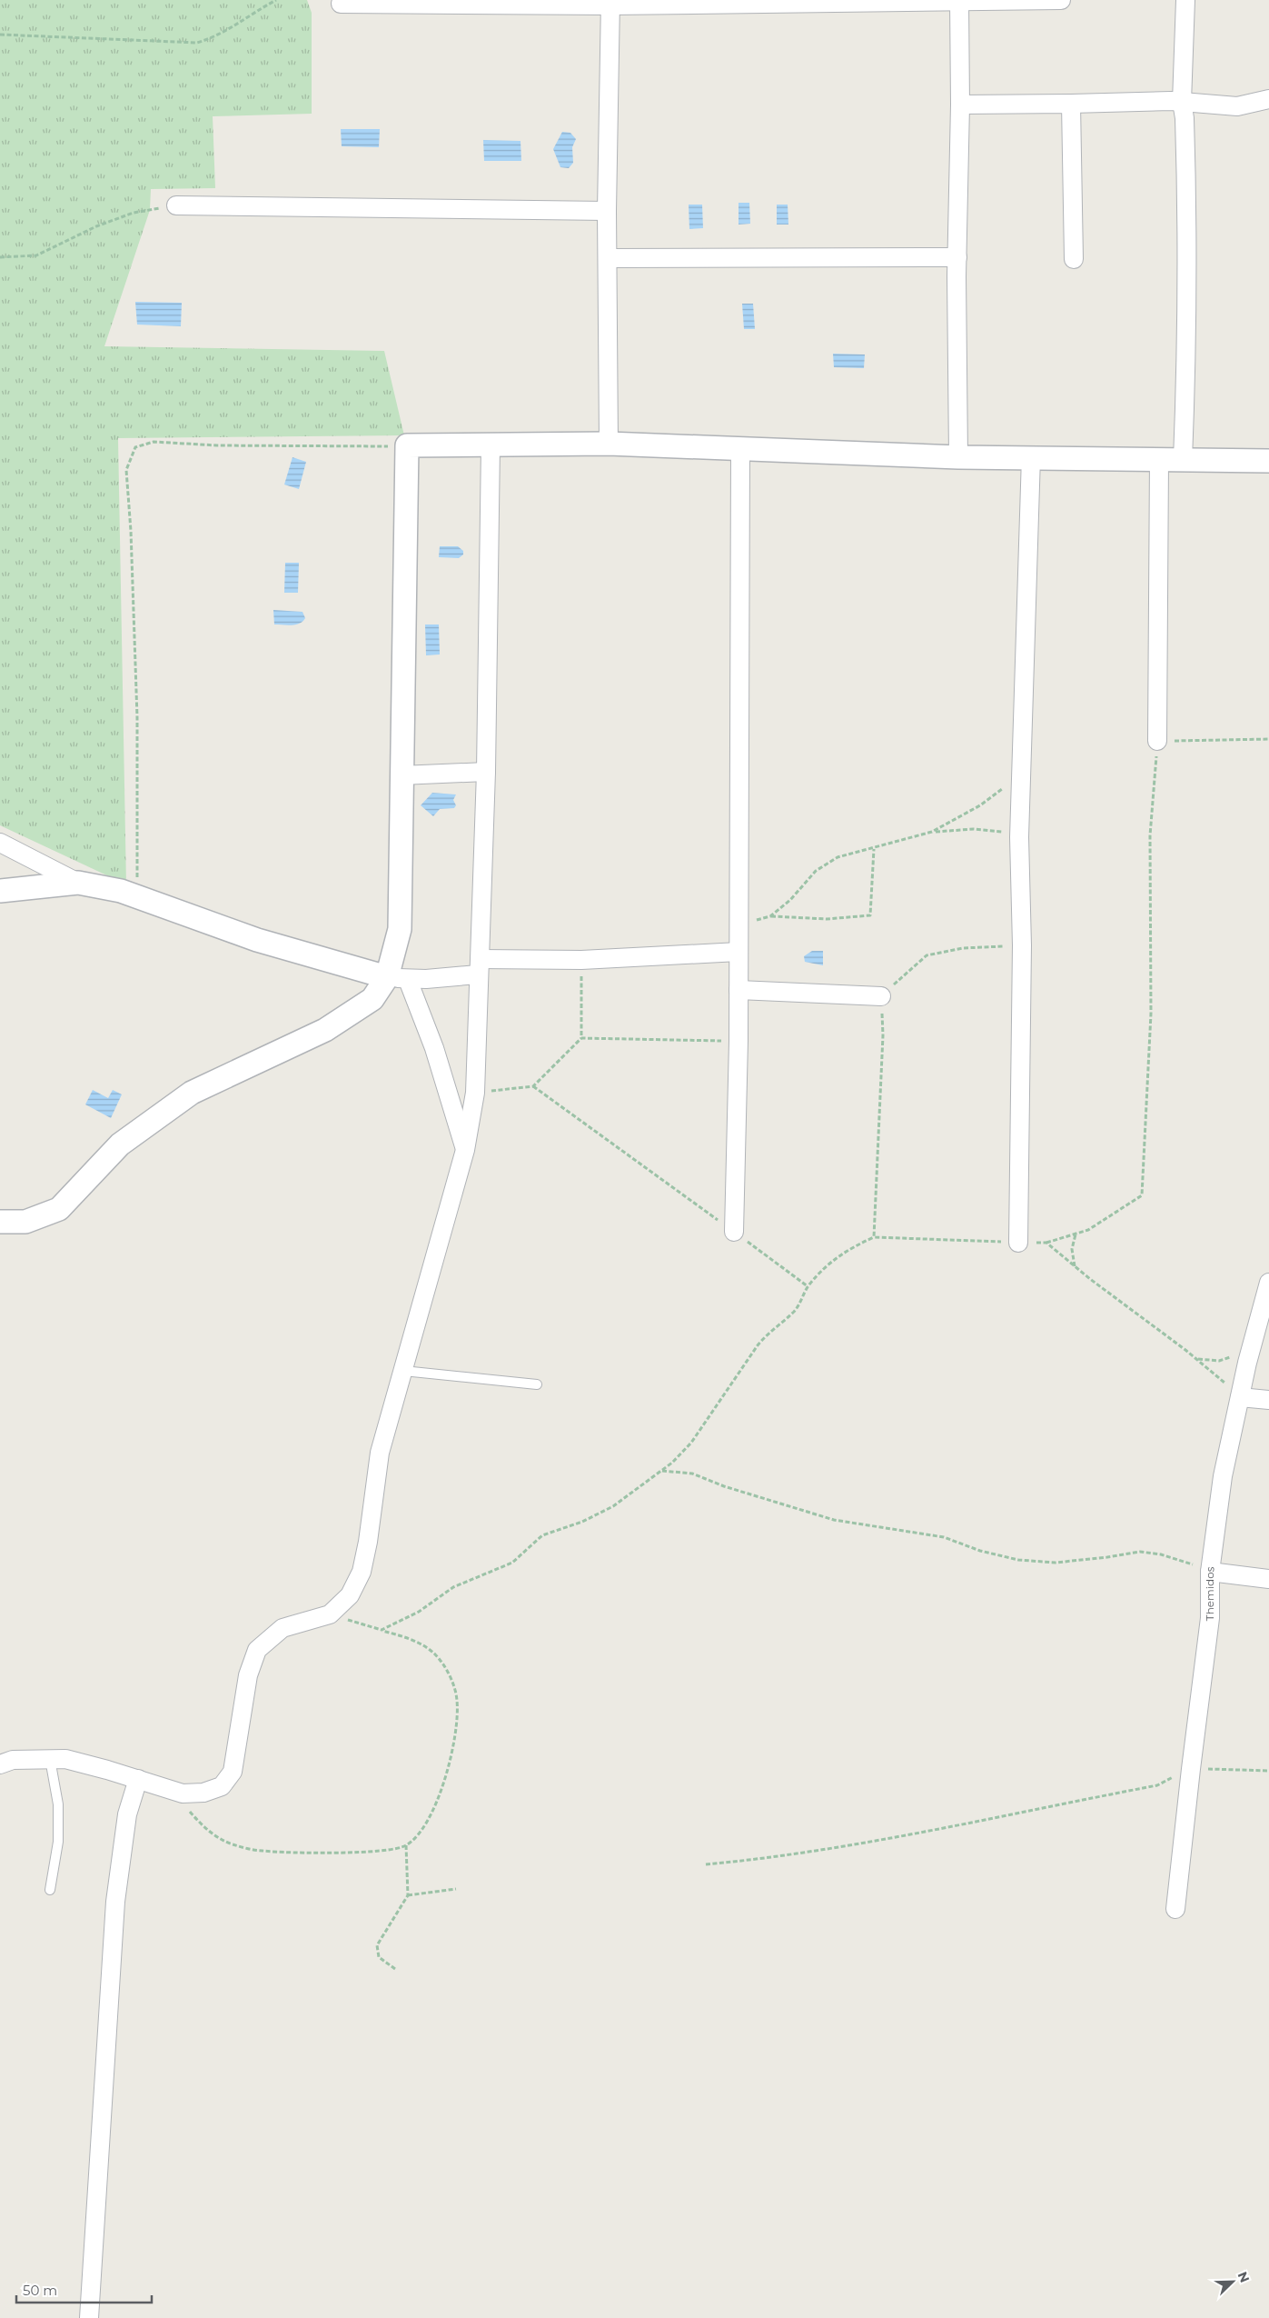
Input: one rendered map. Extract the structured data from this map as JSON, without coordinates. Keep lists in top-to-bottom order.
{
  "streets": {
    "street": ["Themidos"]
  },
  "scale_bar": "50 m",
  "north": "top right"
}
